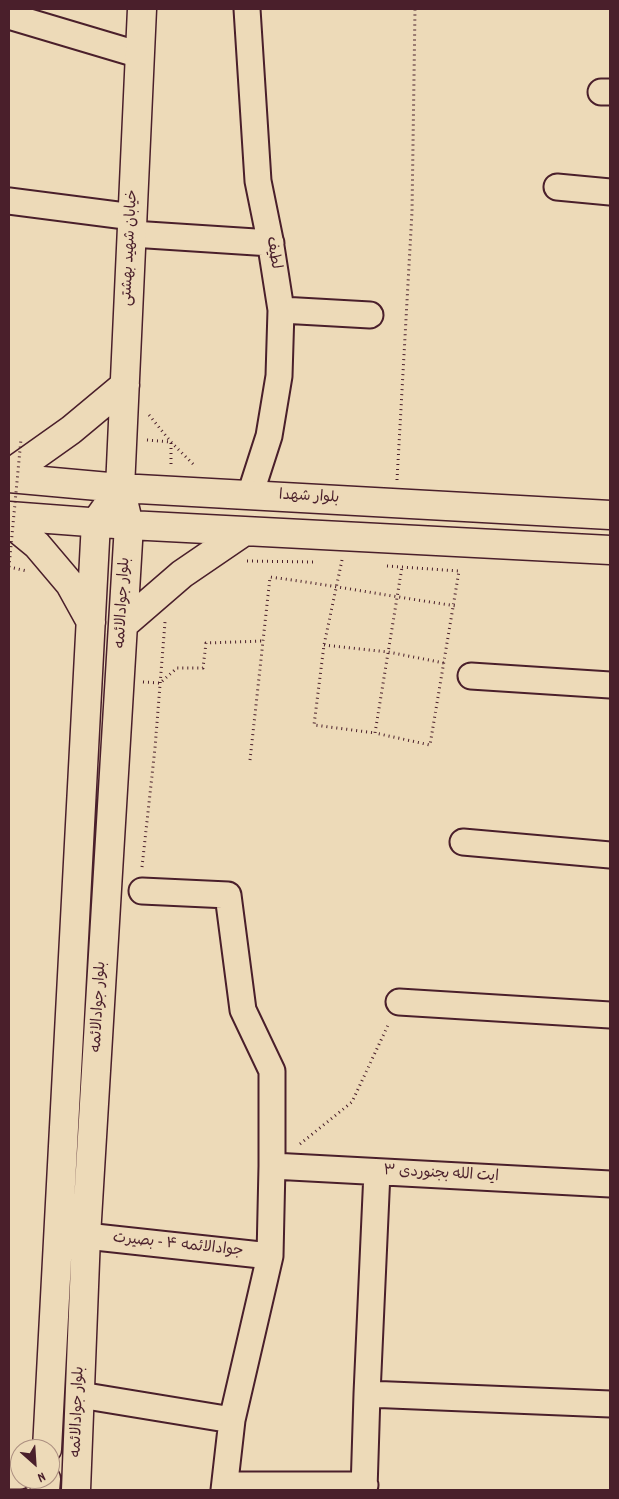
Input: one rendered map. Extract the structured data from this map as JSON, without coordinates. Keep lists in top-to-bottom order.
{
  "streets": {
    "main road": ["خیابان شهید بهشتی", "بلوار شهدا", "بلوار جوادالائمه"],
    "street": ["لطیف", "ایت الله بجنوردی ۳", "جوادالائمه ۴ - بصیرت"]
  },
  "crossings": [
    ["خیابان شهید بهشتی", "بلوار شهدا"],
    ["خیابان شهید بهشتی", "بلوار جوادالائمه"],
    ["لطیف", "بلوار شهدا"],
    ["بلوار شهدا", "بلوار جوادالائمه"],
    ["بلوار جوادالائمه", "جوادالائمه ۴ - بصیرت"]
  ],
  "north": "bottom right"
}
